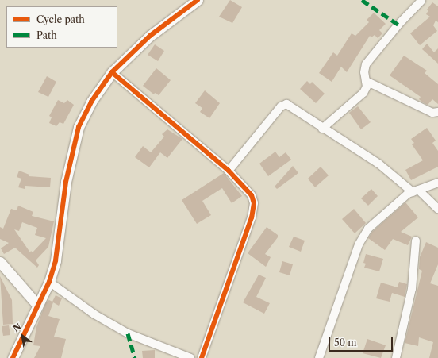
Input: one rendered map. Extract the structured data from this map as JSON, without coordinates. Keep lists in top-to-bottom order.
{
  "legend": ["Cycle path", "Path"],
  "scale_bar": "50 m",
  "north": "top left"
}
